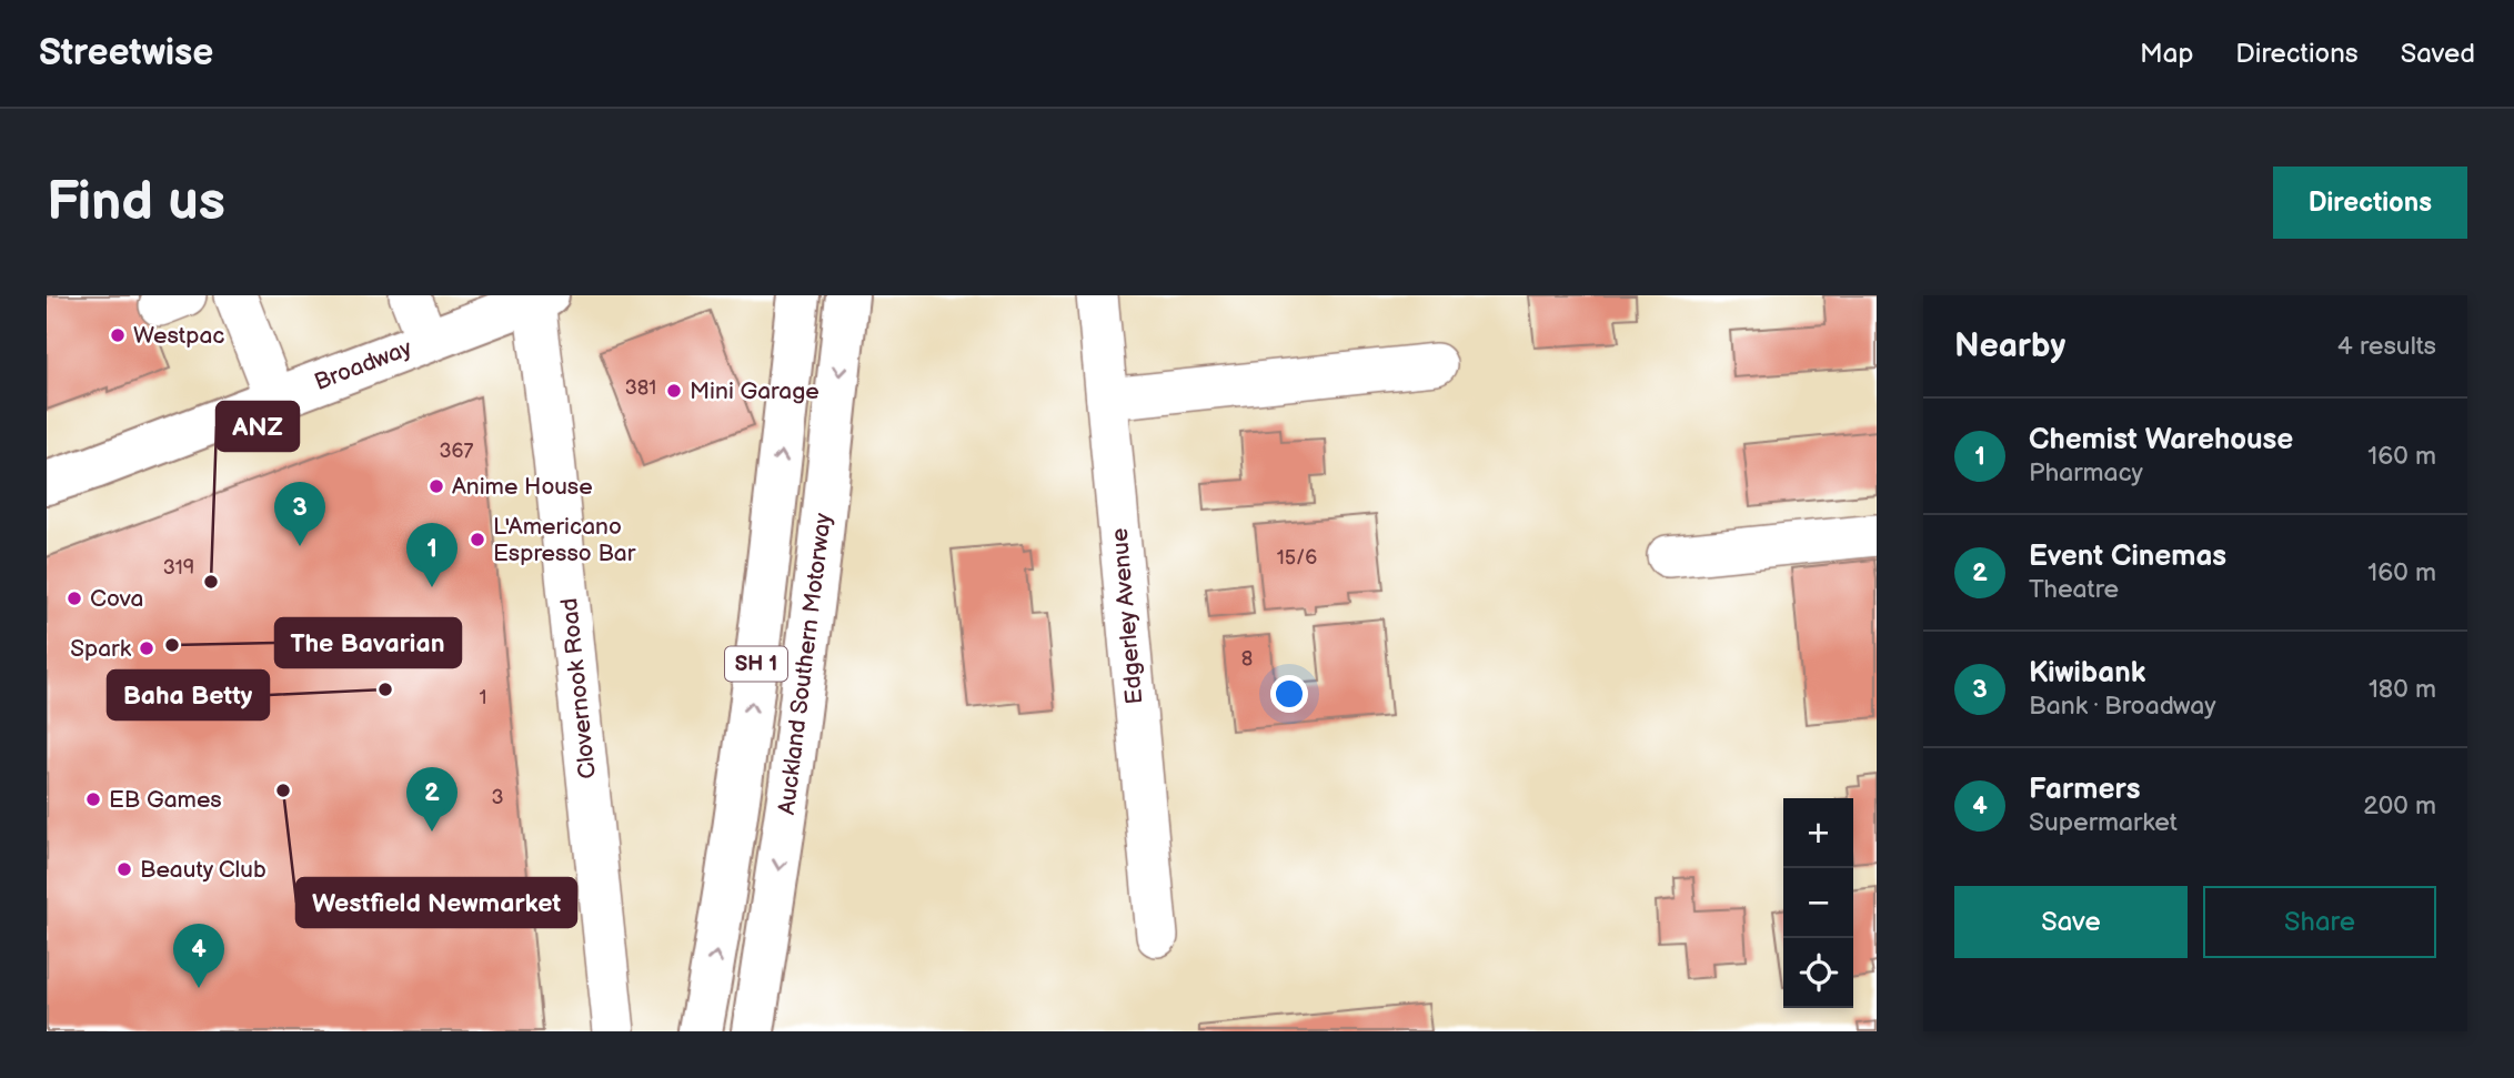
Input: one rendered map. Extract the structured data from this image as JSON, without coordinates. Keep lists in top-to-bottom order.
{
  "streets": {
    "main road": ["Broadway", "SH 1", "Auckland Southern Motorway"],
    "street": ["Edgerley Avenue", "Clovernook Road"]
  },
  "crossings": [
    ["Broadway", "Clovernook Road"]
  ],
  "places": [
    "Westpac",
    "Mini Garage",
    "Anime House",
    "L'Americano Espresso Bar",
    "ANZ",
    "Cova",
    "The Bavarian",
    "Spark",
    "Baha Betty",
    "Westfield Newmarket",
    "EB Games",
    "Beauty Club"
  ],
  "house_numbers": [
    "381",
    "367",
    "15/6",
    "319",
    "8",
    "1",
    "3"
  ],
  "page": {
    "header": "Streetwise",
    "nav": ["Map", "Directions", "Saved"],
    "buttons": [
      "Directions",
      ["Save", "Share"]
    ],
    "title": "Find us",
    "heading": ["Nearby", "4 results"],
    "list": [
      {
        "mark": "1",
        "name": "Chemist Warehouse",
        "note": "Pharmacy",
        "value": "160 m"
      },
      {
        "mark": "2",
        "name": "Event Cinemas",
        "note": "Theatre",
        "value": "160 m"
      },
      {
        "mark": "3",
        "name": "Kiwibank",
        "note": "Bank · Broadway",
        "value": "180 m"
      },
      {
        "mark": "4",
        "name": "Farmers",
        "note": "Supermarket",
        "value": "200 m"
      }
    ],
    "pins": [
      "3",
      "1",
      "2",
      "4"
    ],
    "map_buttons": ["+", "−"]
  }
}
